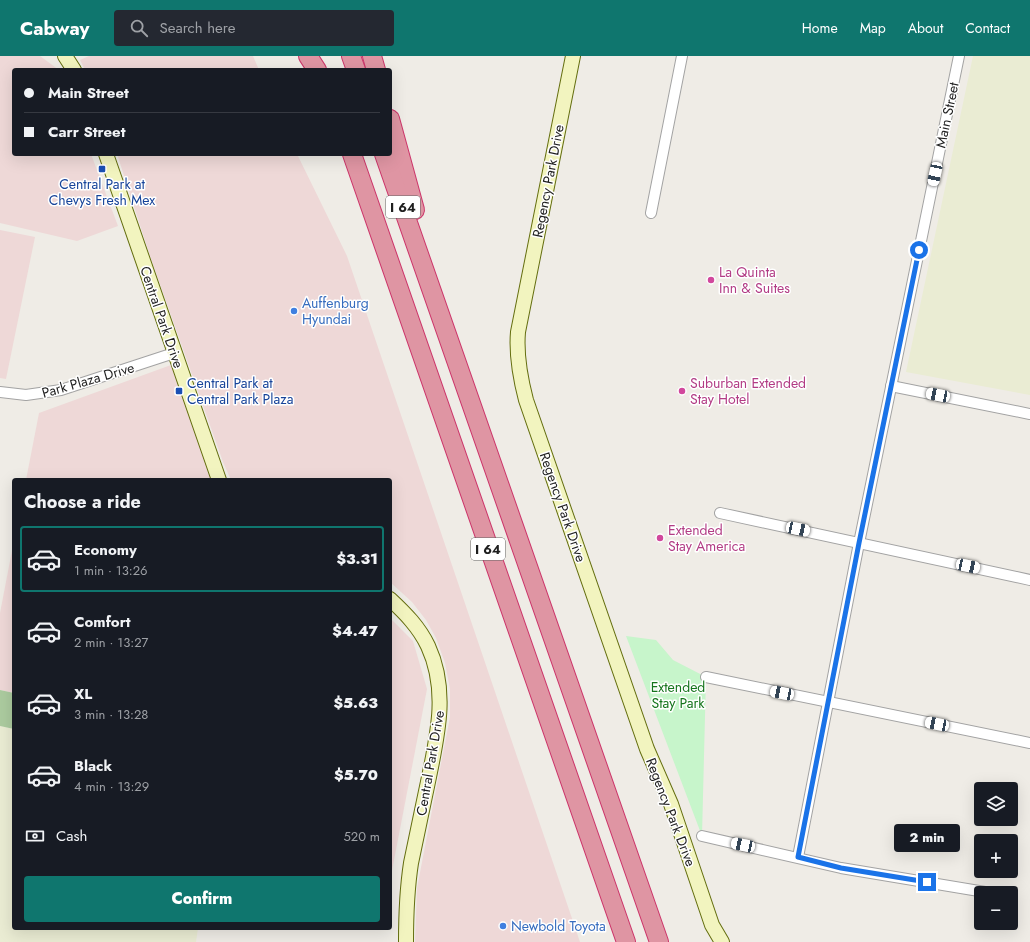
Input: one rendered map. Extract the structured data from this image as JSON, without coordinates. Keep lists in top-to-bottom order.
{
  "streets": {
    "highway": ["I 64"],
    "street": [
      "Main Street",
      "Regency Park Drive",
      "Central Park Drive",
      "Park Plaza Drive"
    ]
  },
  "crossings": [
    ["Central Park Drive", "Park Plaza Drive"]
  ],
  "parks": ["Extended Stay Park"],
  "places": {
    "transit": ["Central Park at Chevys Fresh Mex", "Central Park at Central Park Plaza"],
    "other": [
      "La Quinta Inn & Suites",
      "Auffenburg Hyundai",
      "Suburban Extended Stay Hotel",
      "Extended Stay America",
      "Newbold Toyota"
    ]
  },
  "page": {
    "header": "Cabway",
    "search": "Search here",
    "nav": [
      "Home",
      "Map",
      "About",
      "Contact"
    ],
    "banner": ["Main Street", "Carr Street"],
    "heading": "Choose a ride",
    "list": [
      {
        "name": "Economy",
        "note": "1 min · 13:26",
        "value": "$3.31"
      },
      {
        "name": "Comfort",
        "note": "2 min · 13:27",
        "value": "$4.47"
      },
      {
        "name": "XL",
        "note": "3 min · 13:28",
        "value": "$5.63"
      },
      {
        "name": "Black",
        "note": "4 min · 13:29",
        "value": "$5.70"
      }
    ],
    "map_buttons": ["+", "−"],
    "pay": ["Cash", "520 m"],
    "bubble": "2 min",
    "buttons": "Confirm"
  }
}
